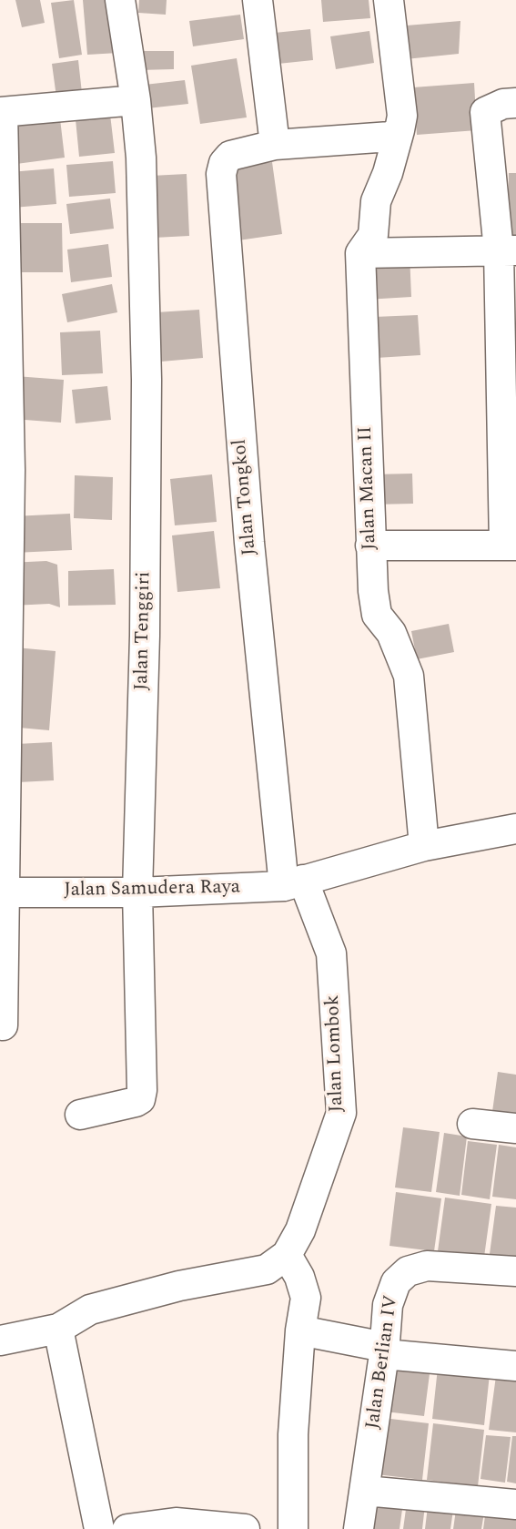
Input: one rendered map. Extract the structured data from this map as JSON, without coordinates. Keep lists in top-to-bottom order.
{
  "streets": {
    "street": [
      "Jalan Macan II",
      "Jalan Tongkol",
      "Jalan Tenggiri",
      "Jalan Samudera Raya",
      "Jalan Lombok",
      "Jalan Berlian IV"
    ]
  },
  "crossings": [
    ["Jalan Macan II", "Jalan Tongkol"],
    ["Jalan Tongkol", "Jalan Samudera Raya"],
    ["Jalan Tongkol", "Jalan Lombok"],
    ["Jalan Tenggiri", "Jalan Samudera Raya"],
    ["Jalan Samudera Raya", "Jalan Lombok"]
  ]
}
